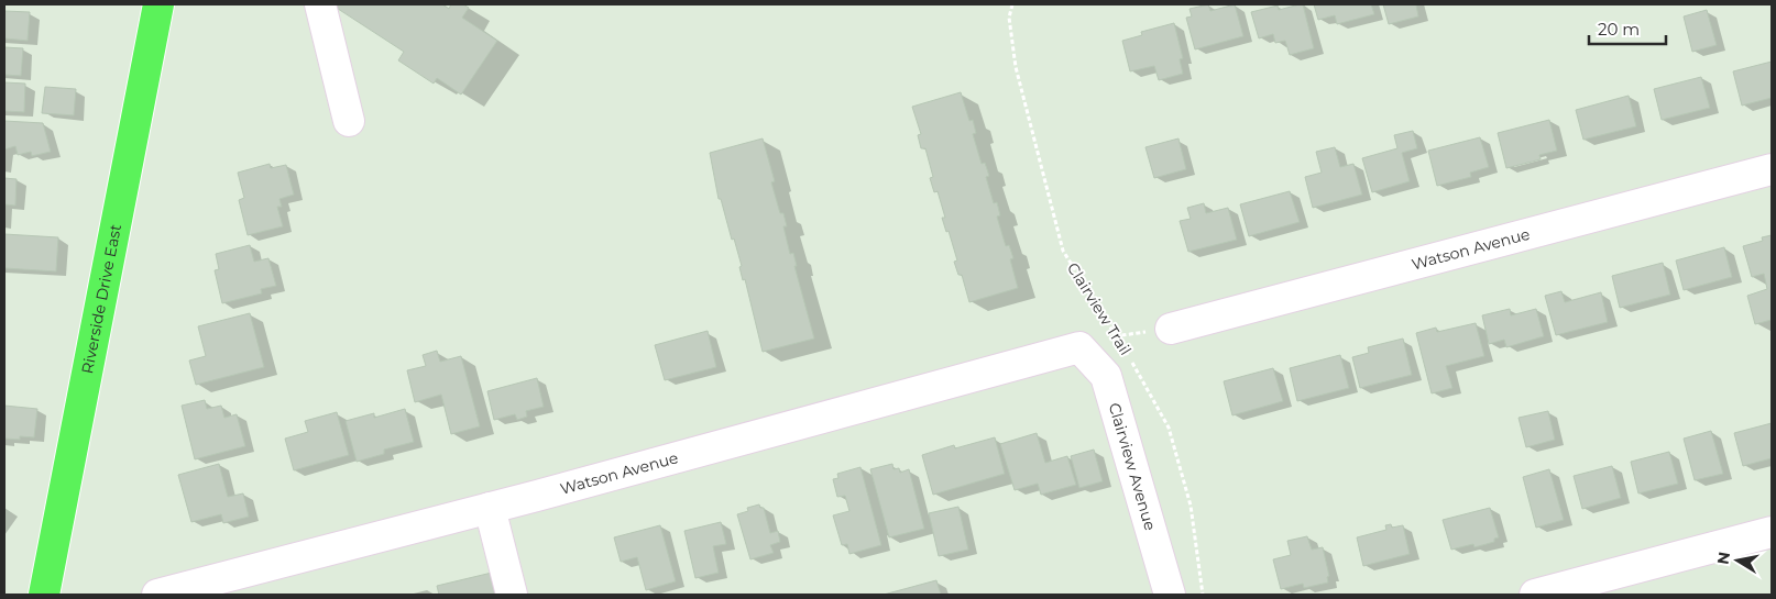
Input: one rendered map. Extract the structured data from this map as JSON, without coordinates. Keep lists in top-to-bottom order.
{
  "streets": {
    "main road": ["Riverside Drive East"],
    "street": ["Watson Avenue", "Clairview Avenue"],
    "path": ["Clairview Trail"]
  },
  "crossings": [
    ["Watson Avenue", "Clairview Avenue"]
  ],
  "scale_bar": "20 m",
  "north": "left"
}
